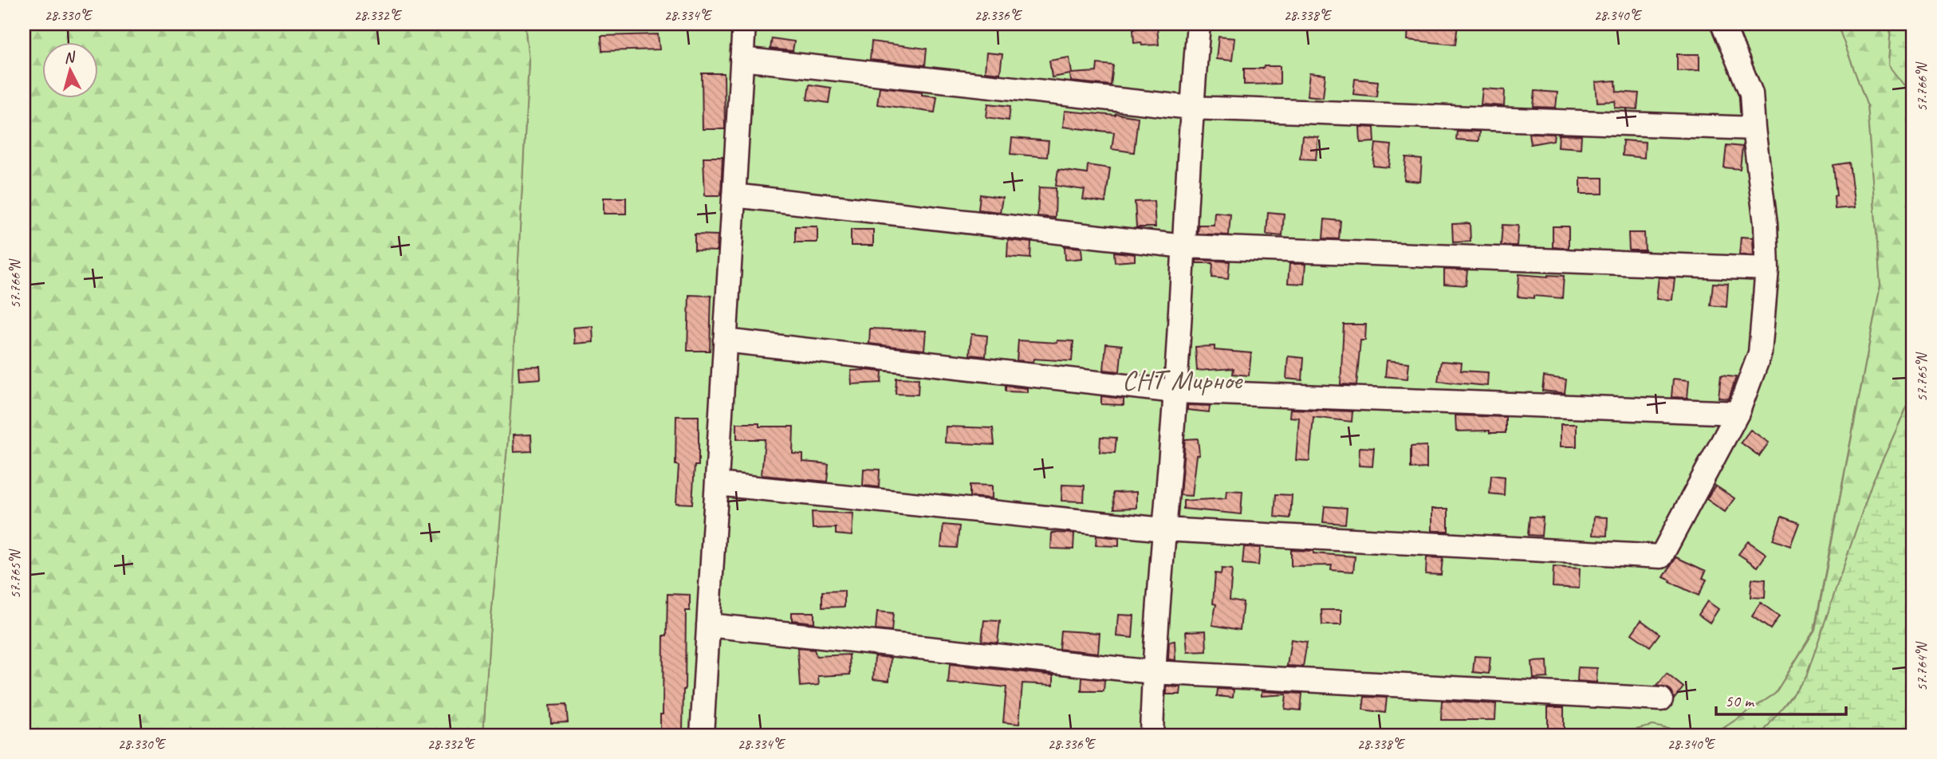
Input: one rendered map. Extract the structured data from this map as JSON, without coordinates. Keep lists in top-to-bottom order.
{
  "parks": ["СНТ Мирное"],
  "scale_bar": "50 m",
  "north": "top",
  "coordinates": [
    "28.330°E",
    "28.332°E",
    "28.334°E",
    "28.336°E",
    "28.338°E",
    "28.340°E",
    "57.766°N",
    "57.765°N",
    "57.764°N"
  ]
}
